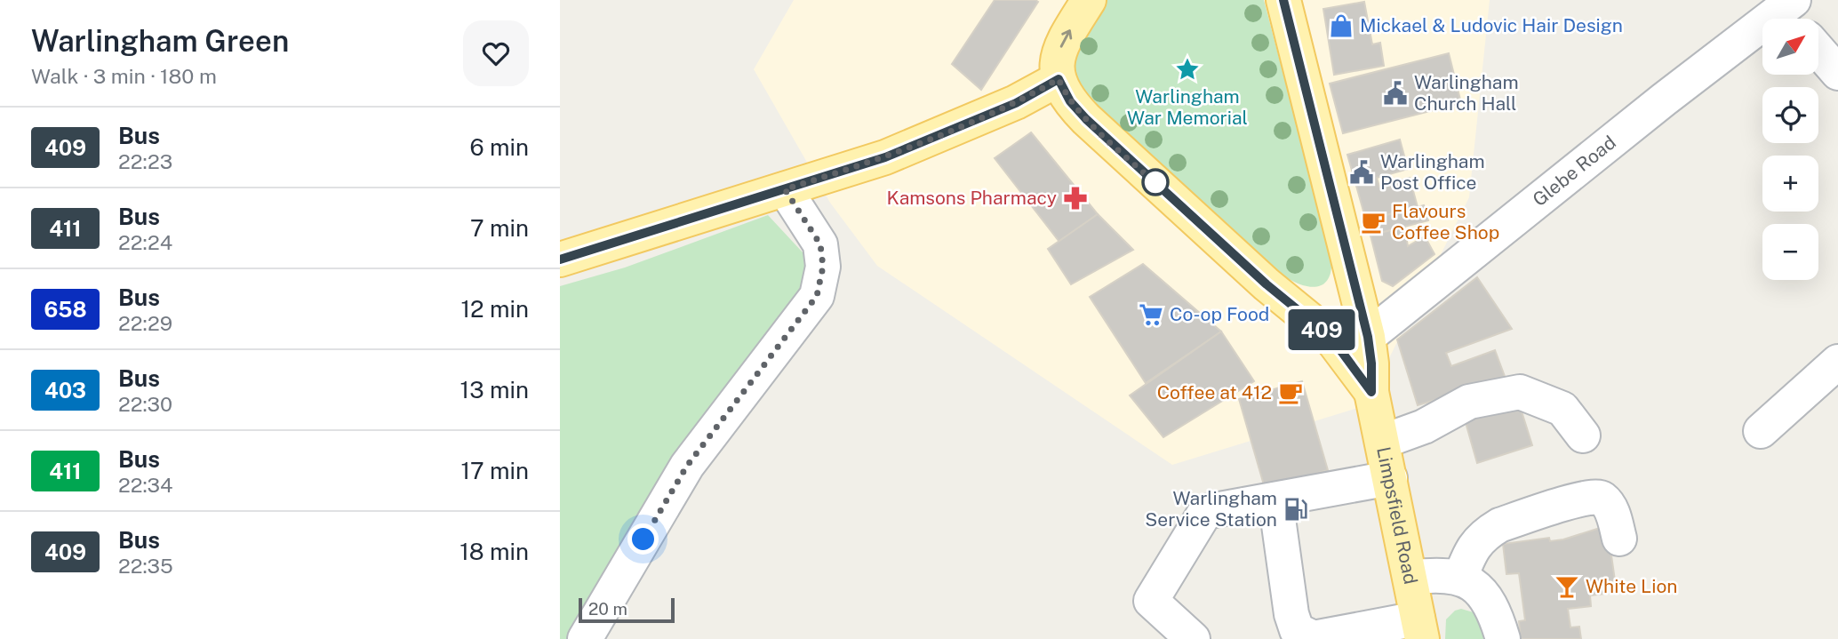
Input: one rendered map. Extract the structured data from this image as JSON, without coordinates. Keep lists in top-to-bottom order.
{
  "streets": {
    "main road": ["Limpsfield Road"],
    "street": ["Glebe Road"]
  },
  "crossings": [
    ["Glebe Road", "Limpsfield Road"]
  ],
  "places": {
    "shop": ["Mickael & Ludovic Hair Design"],
    "place": ["Warlingham War Memorial"],
    "public building": ["Warlingham Church Hall", "Warlingham Post Office"],
    "pharmacy": ["Kamsons Pharmacy"],
    "cafe": ["Flavours Coffee Shop", "Coffee at 412"],
    "supermarket": ["Co-op Food"],
    "fuel station": ["Warlingham Service Station"],
    "bar": ["White Lion"]
  },
  "lines": ["bus line 409"],
  "scale_bar": "20 m",
  "north": "top right",
  "page": {
    "heading": ["Warlingham Green", "Walk · 3 min · 180 m"],
    "on_map": "409",
    "map_buttons": ["+", "−"],
    "list": [
      {
        "mark": "409",
        "name": "Bus",
        "note": "22:23",
        "value": "6 min"
      },
      {
        "mark": "411",
        "name": "Bus",
        "note": "22:24",
        "value": "7 min"
      },
      {
        "mark": "658",
        "name": "Bus",
        "note": "22:29",
        "value": "12 min"
      },
      {
        "mark": "403",
        "name": "Bus",
        "note": "22:30",
        "value": "13 min"
      },
      {
        "mark": "411",
        "name": "Bus",
        "note": "22:34",
        "value": "17 min"
      },
      {
        "mark": "409",
        "name": "Bus",
        "note": "22:35",
        "value": "18 min"
      }
    ],
    "scale": "20 m"
  }
}
